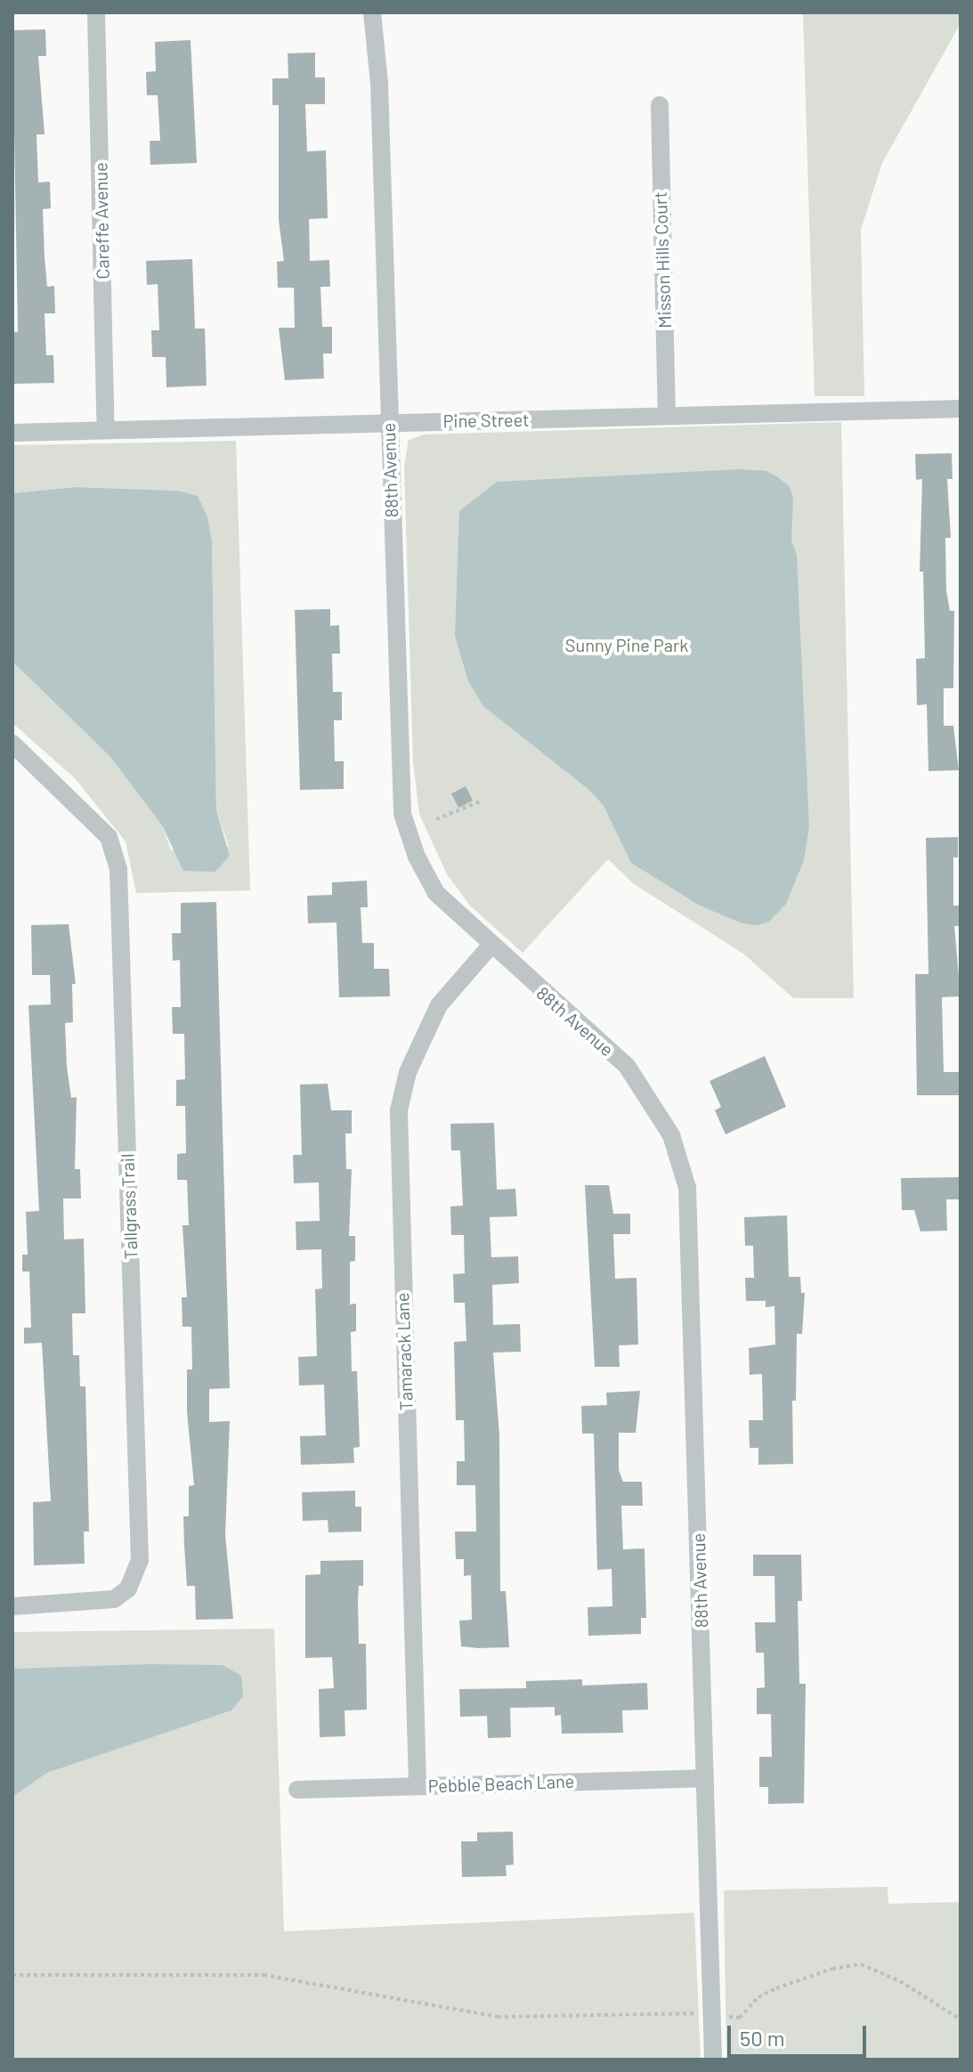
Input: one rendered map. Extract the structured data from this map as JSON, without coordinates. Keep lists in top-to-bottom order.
{
  "streets": {
    "street": [
      "Careffe Avenue",
      "Misson Hills Court",
      "Pine Street",
      "88th Avenue",
      "Tallgrass Trail",
      "Tamarack Lane",
      "Pebble Beach Lane"
    ]
  },
  "crossings": [
    ["Careffe Avenue", "Pine Street"],
    ["Misson Hills Court", "Pine Street"],
    ["Pine Street", "88th Avenue"],
    ["88th Avenue", "Tamarack Lane"],
    ["88th Avenue", "Pebble Beach Lane"],
    ["Tamarack Lane", "Pebble Beach Lane"]
  ],
  "parks": ["Sunny Pine Park"],
  "scale_bar": "50 m"
}
